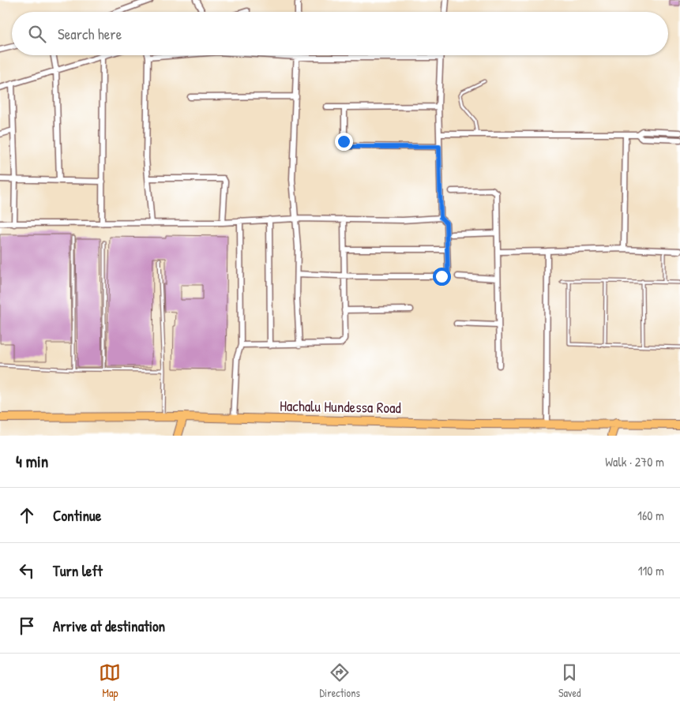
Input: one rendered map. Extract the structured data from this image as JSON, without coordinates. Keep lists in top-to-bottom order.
{
  "streets": {
    "main road": ["Hachalu Hundessa Road"]
  },
  "page": {
    "search": "Search here",
    "heading": ["4 min", "Walk · 270 m"],
    "list": [
      ["Continue", "160 m"],
      ["Turn left", "110 m"],
      "Arrive at destination"
    ],
    "nav": ["Map", "Directions", "Saved"]
  }
}
